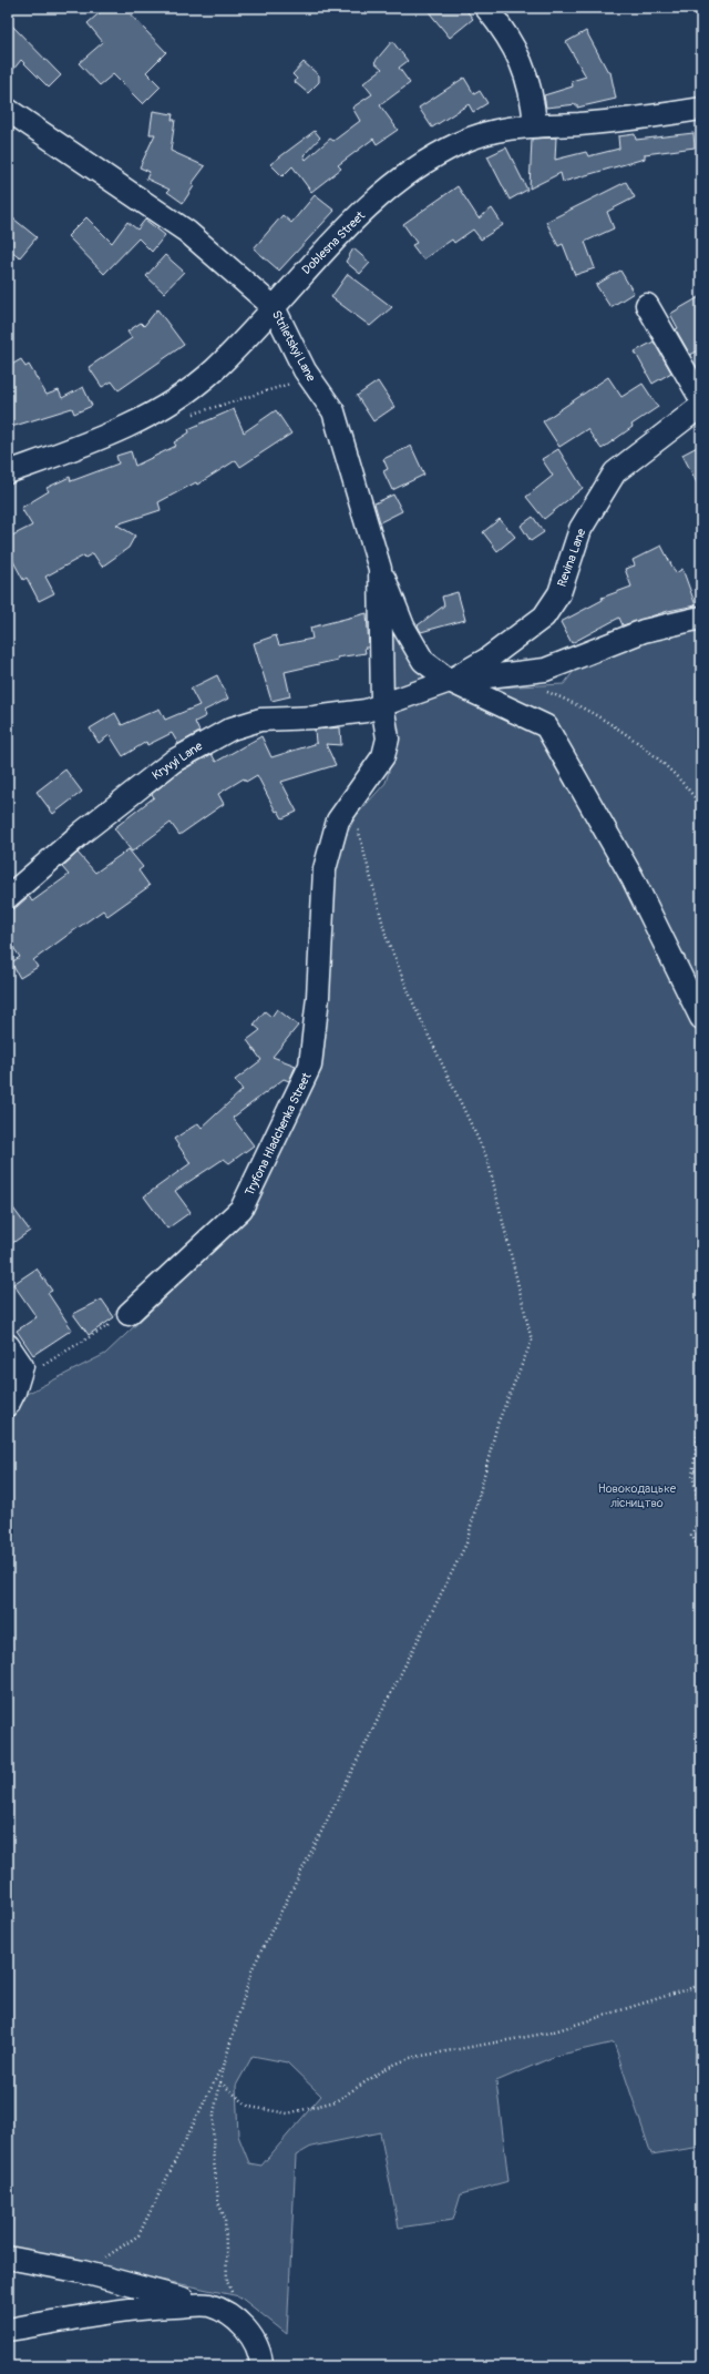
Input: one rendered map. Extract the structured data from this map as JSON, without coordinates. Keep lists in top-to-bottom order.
{
  "streets": {
    "street": [
      "Doblesna Street",
      "Striletskyi Lane",
      "Revina Lane",
      "Kryvyi Lane",
      "Tryfona Hladchenka Street"
    ]
  },
  "crossings": [
    ["Doblesna Street", "Striletskyi Lane"],
    ["Striletskyi Lane", "Revina Lane"],
    ["Striletskyi Lane", "Kryvyi Lane"],
    ["Striletskyi Lane", "Tryfona Hladchenka Street"],
    ["Revina Lane", "Kryvyi Lane"],
    ["Revina Lane", "Tryfona Hladchenka Street"],
    ["Kryvyi Lane", "Tryfona Hladchenka Street"]
  ],
  "parks": ["Новокодацьке лісництво"]
}
